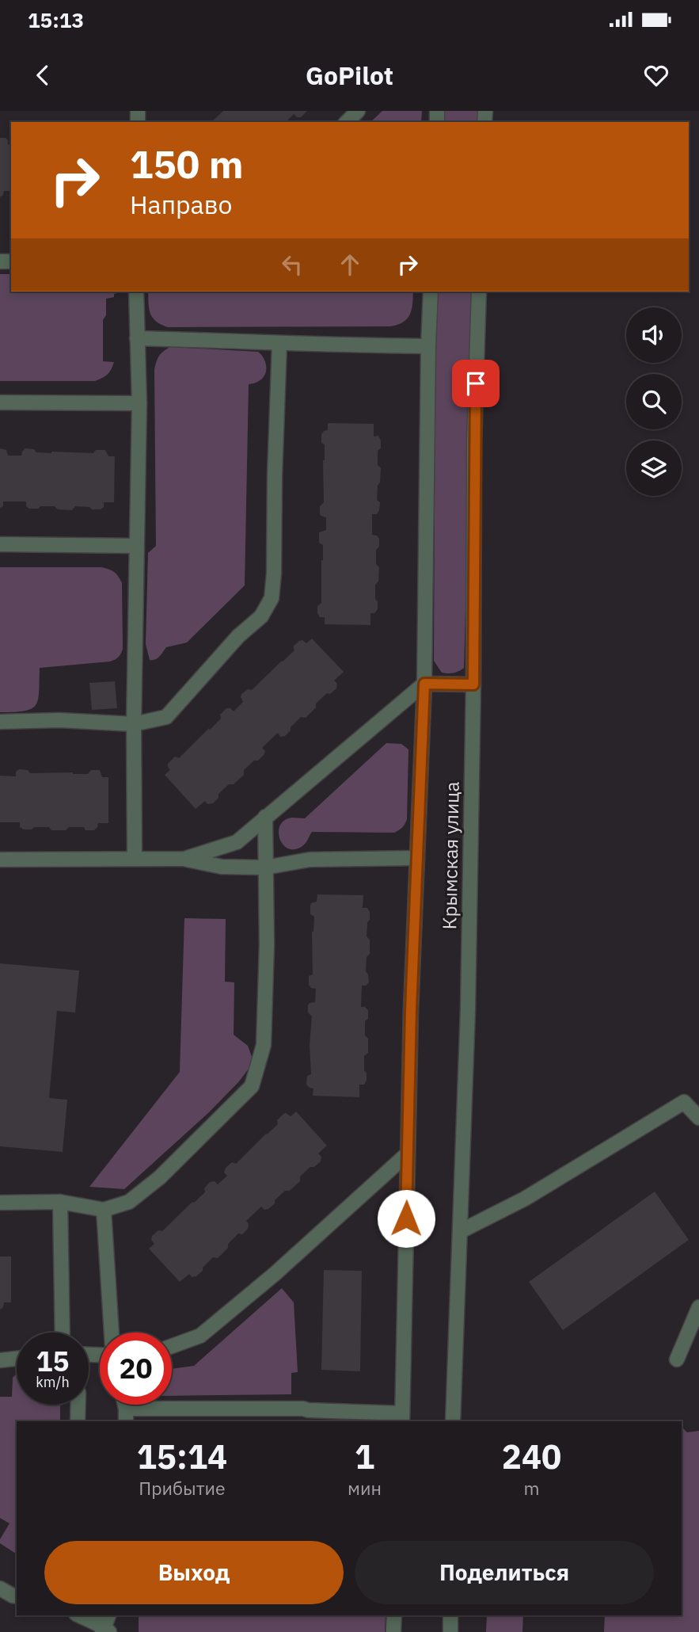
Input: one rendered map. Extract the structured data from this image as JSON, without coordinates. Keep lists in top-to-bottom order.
{
  "streets": {
    "street": ["Крымская улица"]
  },
  "page": {
    "status": "15:13",
    "header": "GoPilot",
    "turn": ["150 m", "Направо"],
    "speed": "15 km/h",
    "limit": "20",
    "eta": [
      "15:14",
      "Прибытие",
      "1",
      "мин",
      "240",
      "m"
    ],
    "buttons": ["Выход", "Поделиться"]
  }
}
